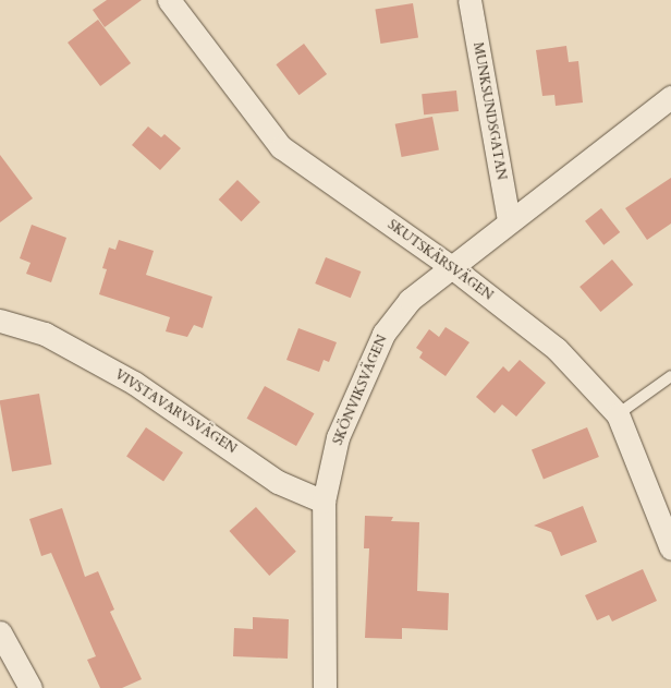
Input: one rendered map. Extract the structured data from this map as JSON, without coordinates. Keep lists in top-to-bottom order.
{
  "streets": {
    "street": [
      "MUNKSUNDSGATAN",
      "SKUTSKÄRSVÄGEN",
      "SKÖNVIKSVÄGEN",
      "VIVSTAVARVSVÄGEN"
    ]
  },
  "crossings": [
    ["MUNKSUNDSGATAN", "SKÖNVIKSVÄGEN"],
    ["SKUTSKÄRSVÄGEN", "SKÖNVIKSVÄGEN"],
    ["SKÖNVIKSVÄGEN", "VIVSTAVARVSVÄGEN"]
  ]
}
